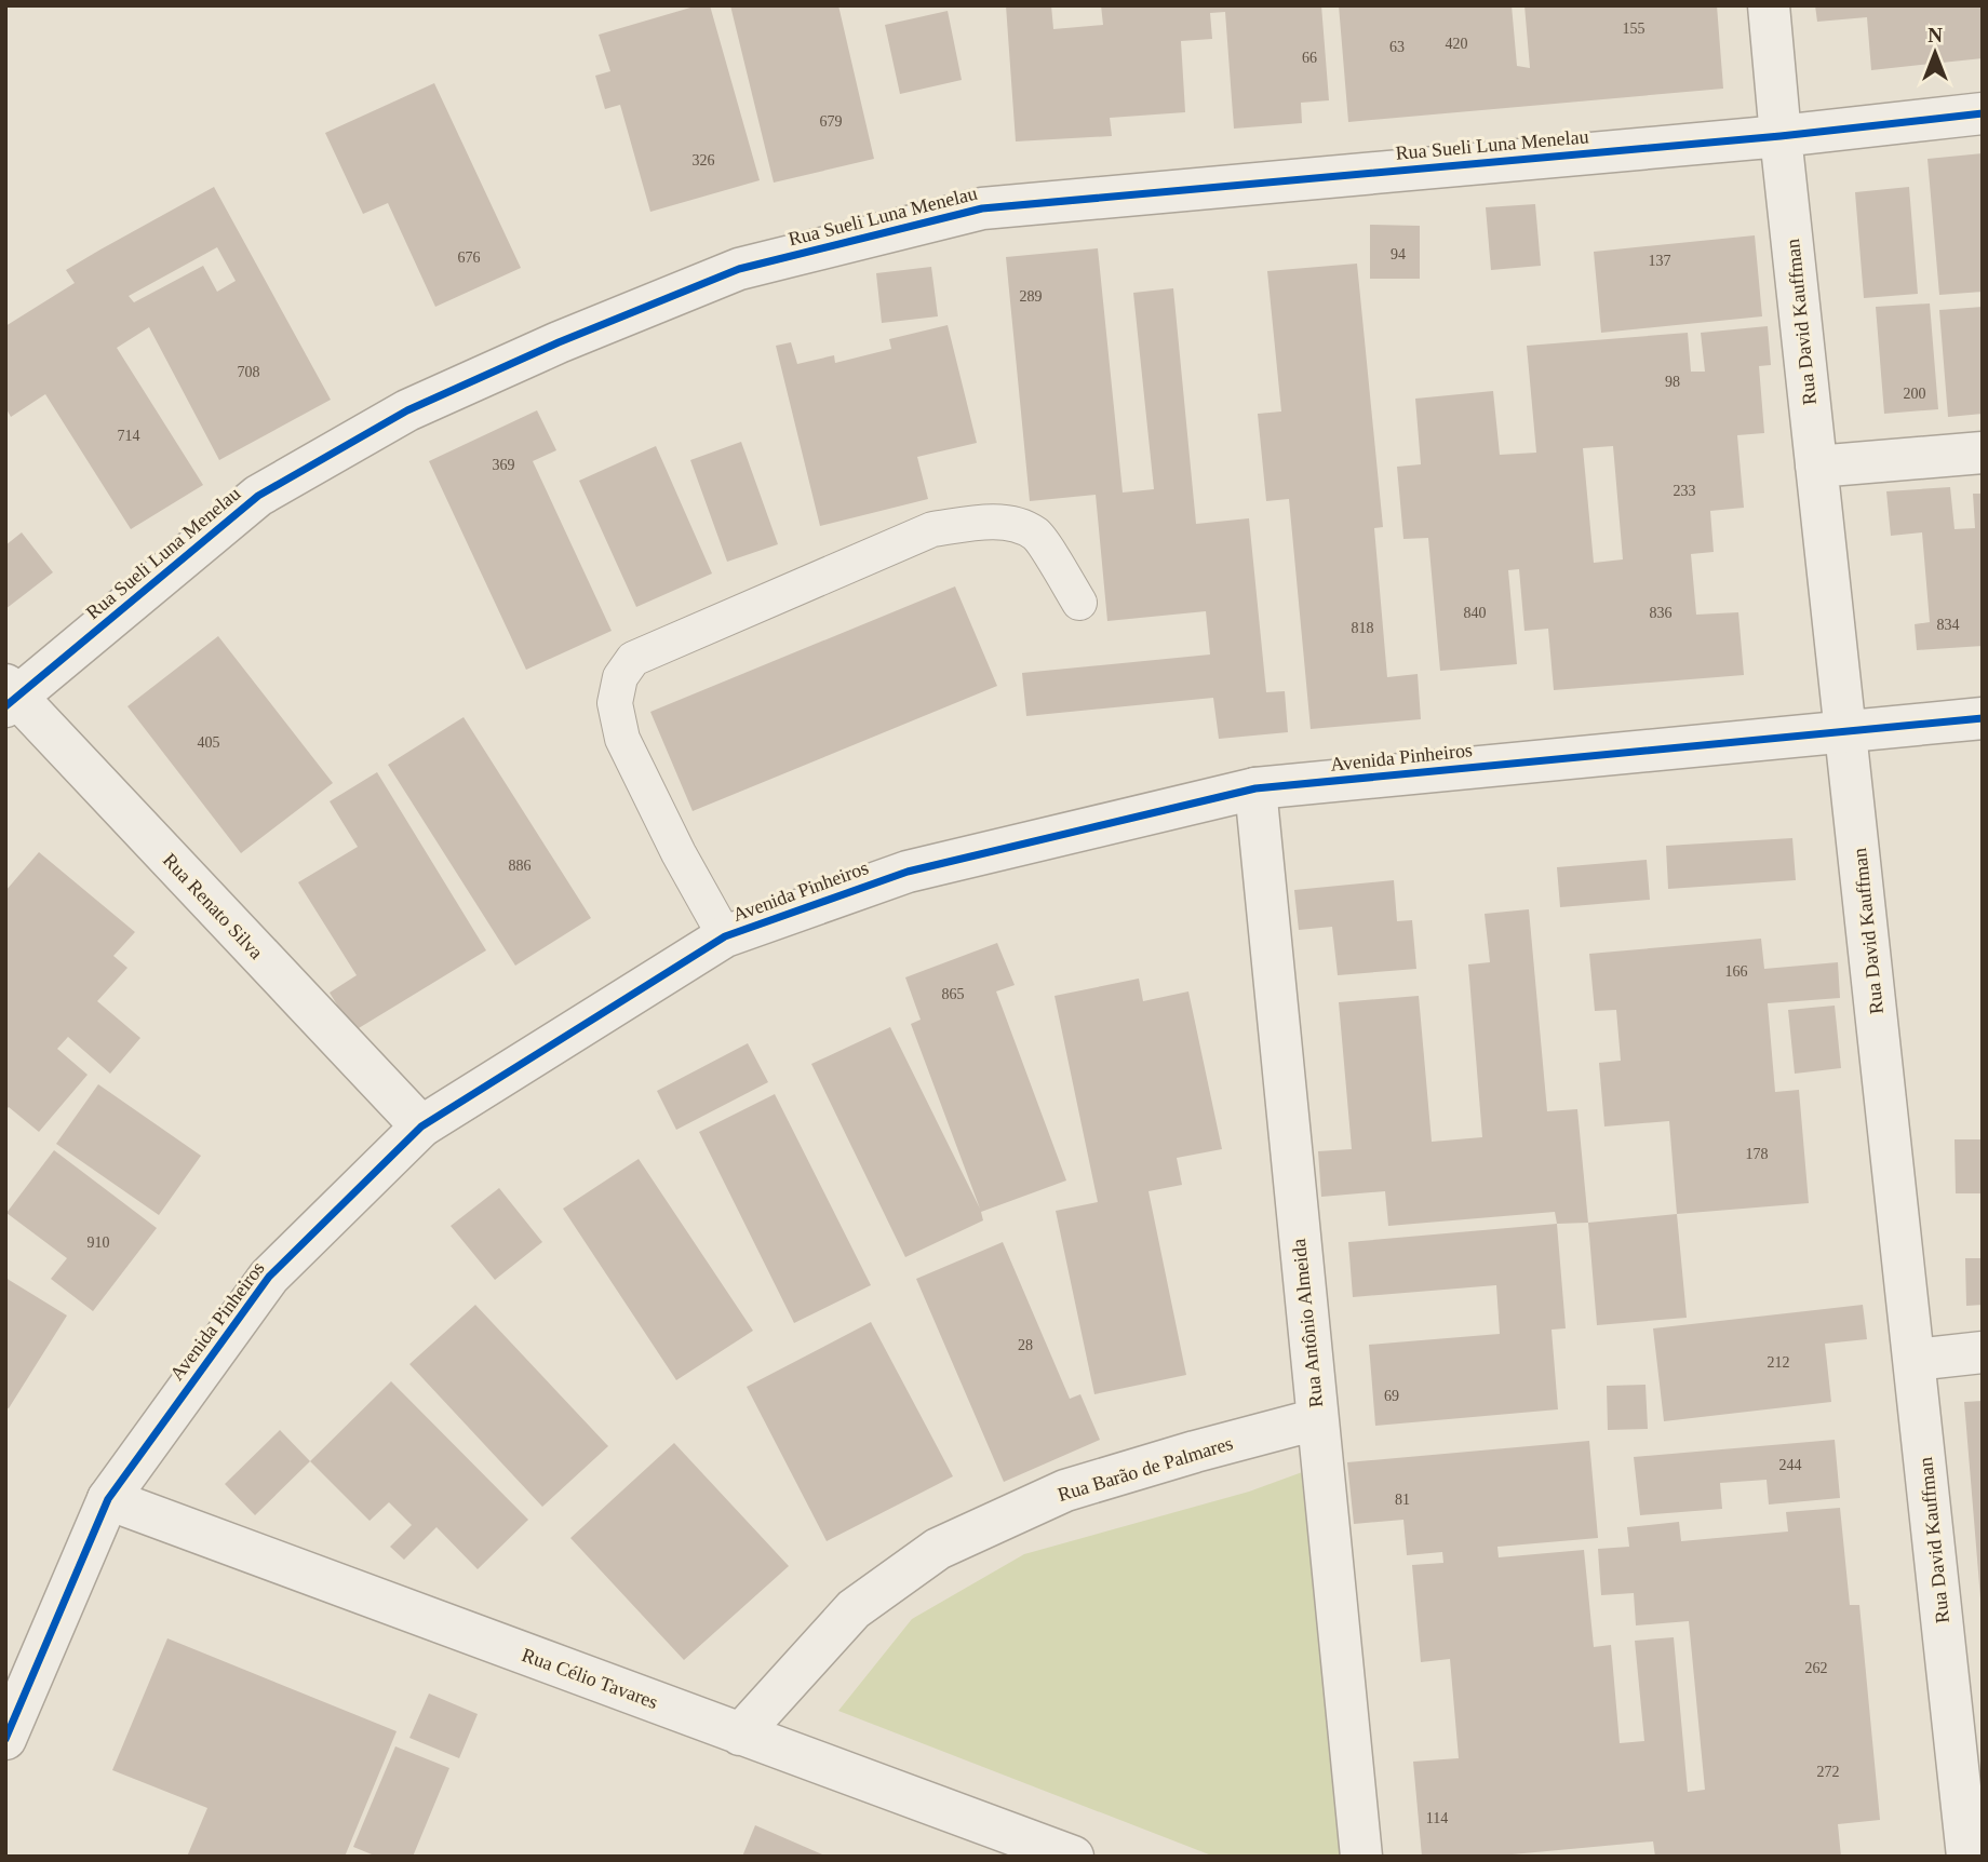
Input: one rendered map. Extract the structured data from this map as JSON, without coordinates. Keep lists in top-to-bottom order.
{
  "streets": {
    "street": [
      "Rua Sueli Luna Menelau",
      "Rua David Kauffman",
      "Avenida Pinheiros",
      "Rua Renato Silva",
      "Rua Antônio Almeida",
      "Rua Barão de Palmares",
      "Rua Célio Tavares"
    ]
  },
  "crossings": [
    ["Rua Sueli Luna Menelau", "Rua David Kauffman"],
    ["Rua Sueli Luna Menelau", "Rua Renato Silva"],
    ["Rua David Kauffman", "Avenida Pinheiros"],
    ["Avenida Pinheiros", "Rua Renato Silva"],
    ["Avenida Pinheiros", "Rua Antônio Almeida"],
    ["Avenida Pinheiros", "Rua Célio Tavares"],
    ["Rua Antônio Almeida", "Rua Barão de Palmares"],
    ["Rua Barão de Palmares", "Rua Célio Tavares"]
  ],
  "house_numbers": [
    "155",
    "420",
    "63",
    "66",
    "679",
    "326",
    "94",
    "676",
    "137",
    "289",
    "708",
    "98",
    "200",
    "714",
    "369",
    "233",
    "840",
    "836",
    "834",
    "818",
    "405",
    "886",
    "166",
    "865",
    "178",
    "910",
    "28",
    "212",
    "69",
    "244",
    "81",
    "262",
    "272",
    "114"
  ],
  "north": "top"
}
